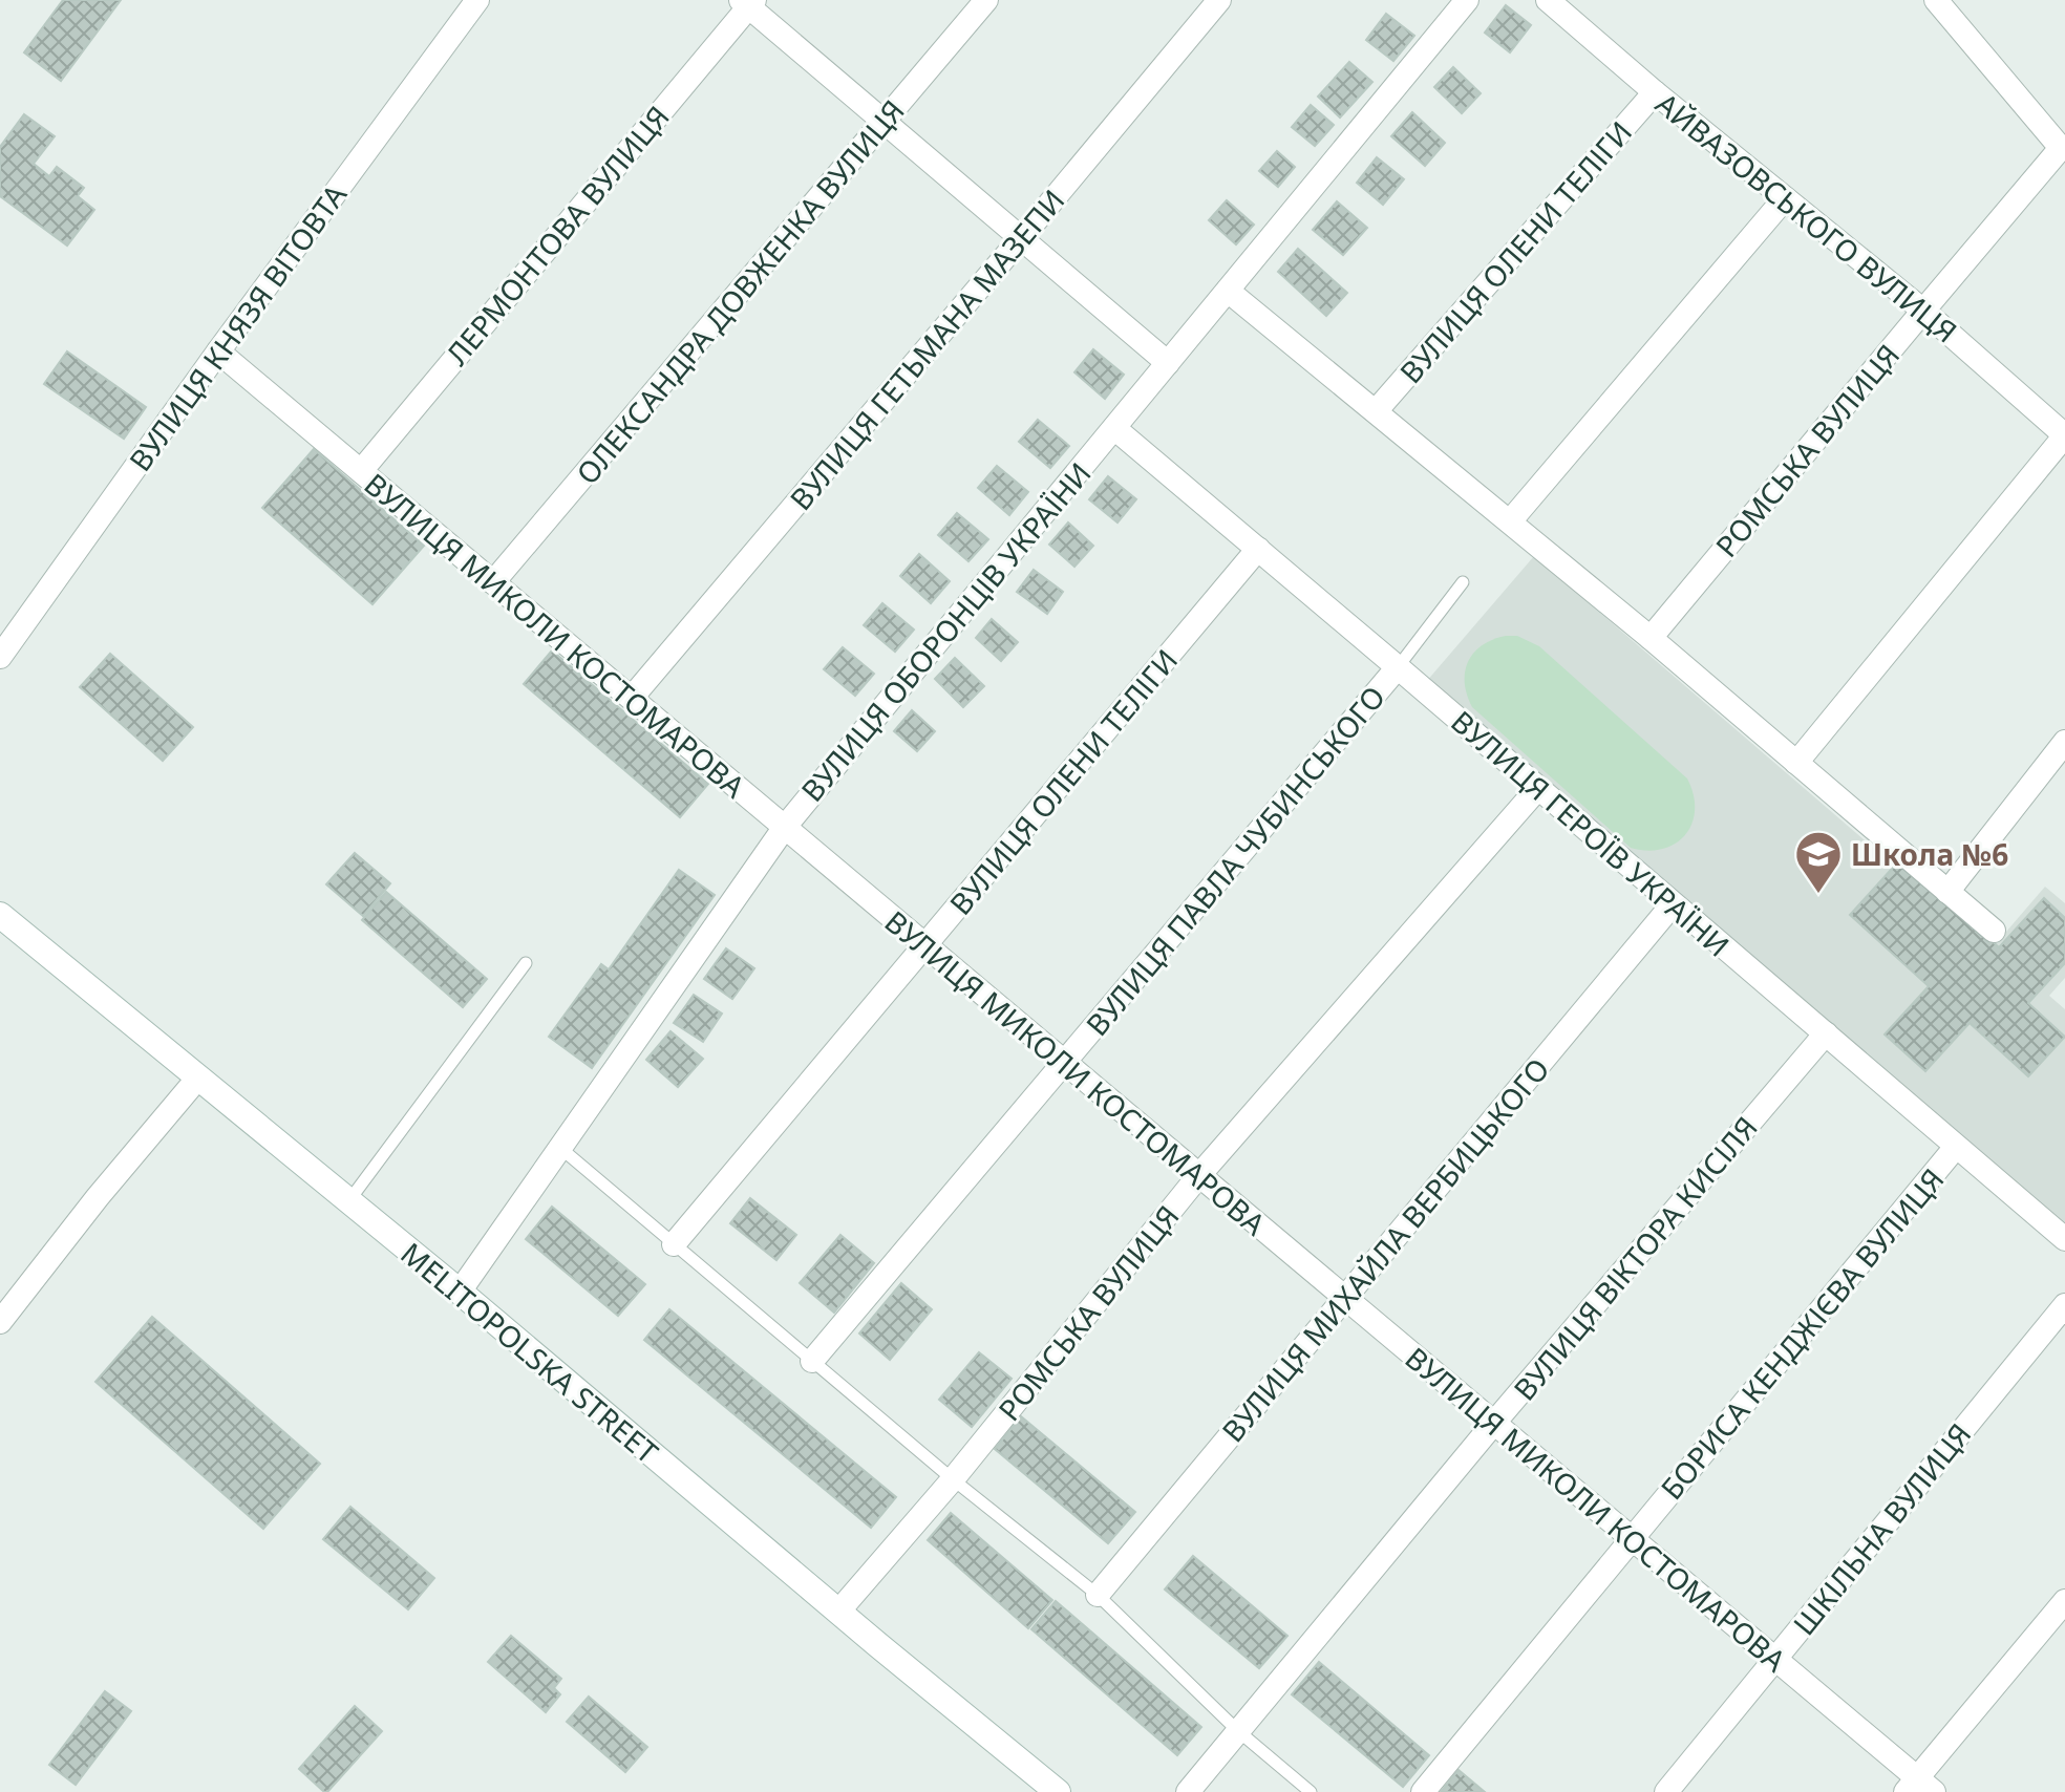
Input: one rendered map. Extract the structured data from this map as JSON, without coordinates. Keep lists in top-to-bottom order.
{
  "streets": {
    "main road": ["MELITOPOLSKA STREET"],
    "street": [
      "АЙВАЗОВСЬКОГО ВУЛИЦЯ",
      "ЛЕРМОНТОВА ВУЛИЦЯ",
      "ВУЛИЦЯ ОЛЕНИ ТЕЛІГИ",
      "ОЛЕКСАНДРА ДОВЖЕНКА ВУЛИЦЯ",
      "ВУЛИЦЯ КНЯЗЯ ВІТОВТА",
      "ВУЛИЦЯ ГЕТЬМАНА МАЗЕПИ",
      "РОМСЬКА ВУЛИЦЯ",
      "ВУЛИЦЯ ОБОРОНЦІВ УКРАЇНИ",
      "ВУЛИЦЯ МИКОЛИ КОСТОМАРОВА",
      "ВУЛИЦЯ ГЕРОЇВ УКРАЇНИ",
      "ВУЛИЦЯ ПАВЛА ЧУБИНСЬКОГО",
      "ВУЛИЦЯ МИХАЙЛА ВЕРБИЦЬКОГО",
      "ВУЛИЦЯ ВІКТОРА КИСІЛЯ",
      "БОРИСА КЕНДЖІЄВА ВУЛИЦЯ",
      "ШКІЛЬНА ВУЛИЦЯ"
    ]
  },
  "crossings": [
    ["АЙВАЗОВСЬКОГО ВУЛИЦЯ", "ВУЛИЦЯ ОЛЕНИ ТЕЛІГИ"],
    ["АЙВАЗОВСЬКОГО ВУЛИЦЯ", "РОМСЬКА ВУЛИЦЯ"],
    ["ЛЕРМОНТОВА ВУЛИЦЯ", "ВУЛИЦЯ МИКОЛИ КОСТОМАРОВА"],
    ["ВУЛИЦЯ ОЛЕНИ ТЕЛІГИ", "ВУЛИЦЯ МИКОЛИ КОСТОМАРОВА"],
    ["ВУЛИЦЯ ОЛЕНИ ТЕЛІГИ", "ВУЛИЦЯ ГЕРОЇВ УКРАЇНИ"],
    ["ОЛЕКСАНДРА ДОВЖЕНКА ВУЛИЦЯ", "ВУЛИЦЯ МИКОЛИ КОСТОМАРОВА"],
    ["ВУЛИЦЯ КНЯЗЯ ВІТОВТА", "ВУЛИЦЯ МИКОЛИ КОСТОМАРОВА"],
    ["ВУЛИЦЯ ГЕТЬМАНА МАЗЕПИ", "ВУЛИЦЯ МИКОЛИ КОСТОМАРОВА"],
    ["РОМСЬКА ВУЛИЦЯ", "ВУЛИЦЯ МИКОЛИ КОСТОМАРОВА"],
    ["РОМСЬКА ВУЛИЦЯ", "ВУЛИЦЯ ГЕРОЇВ УКРАЇНИ"],
    ["РОМСЬКА ВУЛИЦЯ", "MELITOPOLSKA STREET"],
    ["ВУЛИЦЯ ОБОРОНЦІВ УКРАЇНИ", "ВУЛИЦЯ МИКОЛИ КОСТОМАРОВА"],
    ["ВУЛИЦЯ ОБОРОНЦІВ УКРАЇНИ", "ВУЛИЦЯ ГЕРОЇВ УКРАЇНИ"],
    ["ВУЛИЦЯ ОБОРОНЦІВ УКРАЇНИ", "MELITOPOLSKA STREET"],
    ["ВУЛИЦЯ МИКОЛИ КОСТОМАРОВА", "ВУЛИЦЯ ПАВЛА ЧУБИНСЬКОГО"],
    ["ВУЛИЦЯ МИКОЛИ КОСТОМАРОВА", "ВУЛИЦЯ МИХАЙЛА ВЕРБИЦЬКОГО"],
    ["ВУЛИЦЯ МИКОЛИ КОСТОМАРОВА", "ВУЛИЦЯ ВІКТОРА КИСІЛЯ"],
    ["ВУЛИЦЯ МИКОЛИ КОСТОМАРОВА", "БОРИСА КЕНДЖІЄВА ВУЛИЦЯ"],
    ["ВУЛИЦЯ МИКОЛИ КОСТОМАРОВА", "ШКІЛЬНА ВУЛИЦЯ"],
    ["ВУЛИЦЯ ГЕРОЇВ УКРАЇНИ", "ВУЛИЦЯ ПАВЛА ЧУБИНСЬКОГО"],
    ["ВУЛИЦЯ ГЕРОЇВ УКРАЇНИ", "ВУЛИЦЯ МИХАЙЛА ВЕРБИЦЬКОГО"],
    ["ВУЛИЦЯ ГЕРОЇВ УКРАЇНИ", "ВУЛИЦЯ ВІКТОРА КИСІЛЯ"],
    ["ВУЛИЦЯ ГЕРОЇВ УКРАЇНИ", "БОРИСА КЕНДЖІЄВА ВУЛИЦЯ"]
  ],
  "places": {
    "school or university": ["Школа №6"]
  }
}
